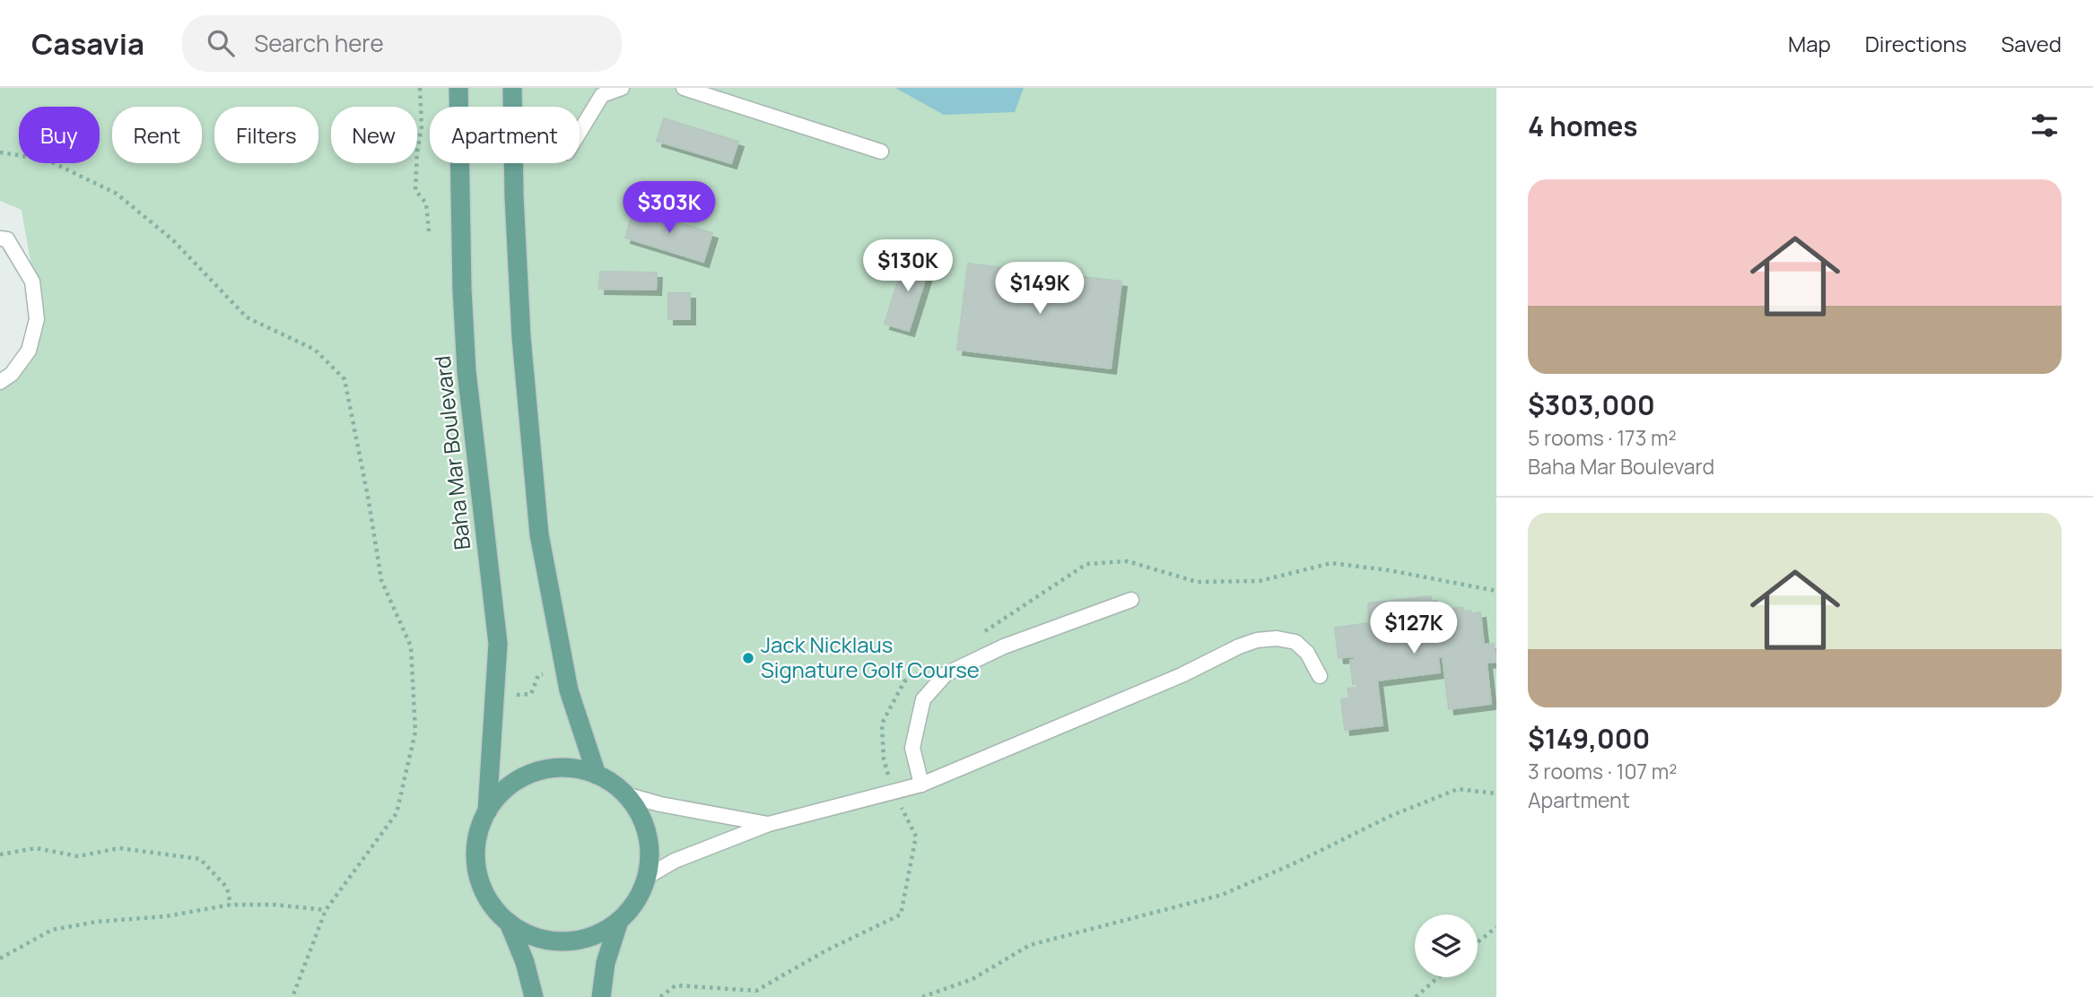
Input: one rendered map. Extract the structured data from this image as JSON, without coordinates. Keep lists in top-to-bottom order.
{
  "streets": {
    "main road": ["Baha Mar Boulevard"]
  },
  "places": ["Jack Nicklaus Signature Golf Course"],
  "page": {
    "header": "Casavia",
    "search": "Search here",
    "nav": ["Map", "Directions", "Saved"],
    "heading": "4 homes",
    "chip": [
      "Buy",
      "Rent",
      "Filters",
      "New",
      "Apartment"
    ],
    "list": [
      {
        "name": "$303,000",
        "note": "5 rooms · 173 m² · Baha Mar Boulevard"
      },
      {
        "name": "$149,000",
        "note": "3 rooms · 107 m² · Apartment"
      }
    ],
    "price": [
      "$303K",
      "$130K",
      "$149K",
      "$127K"
    ]
  }
}
